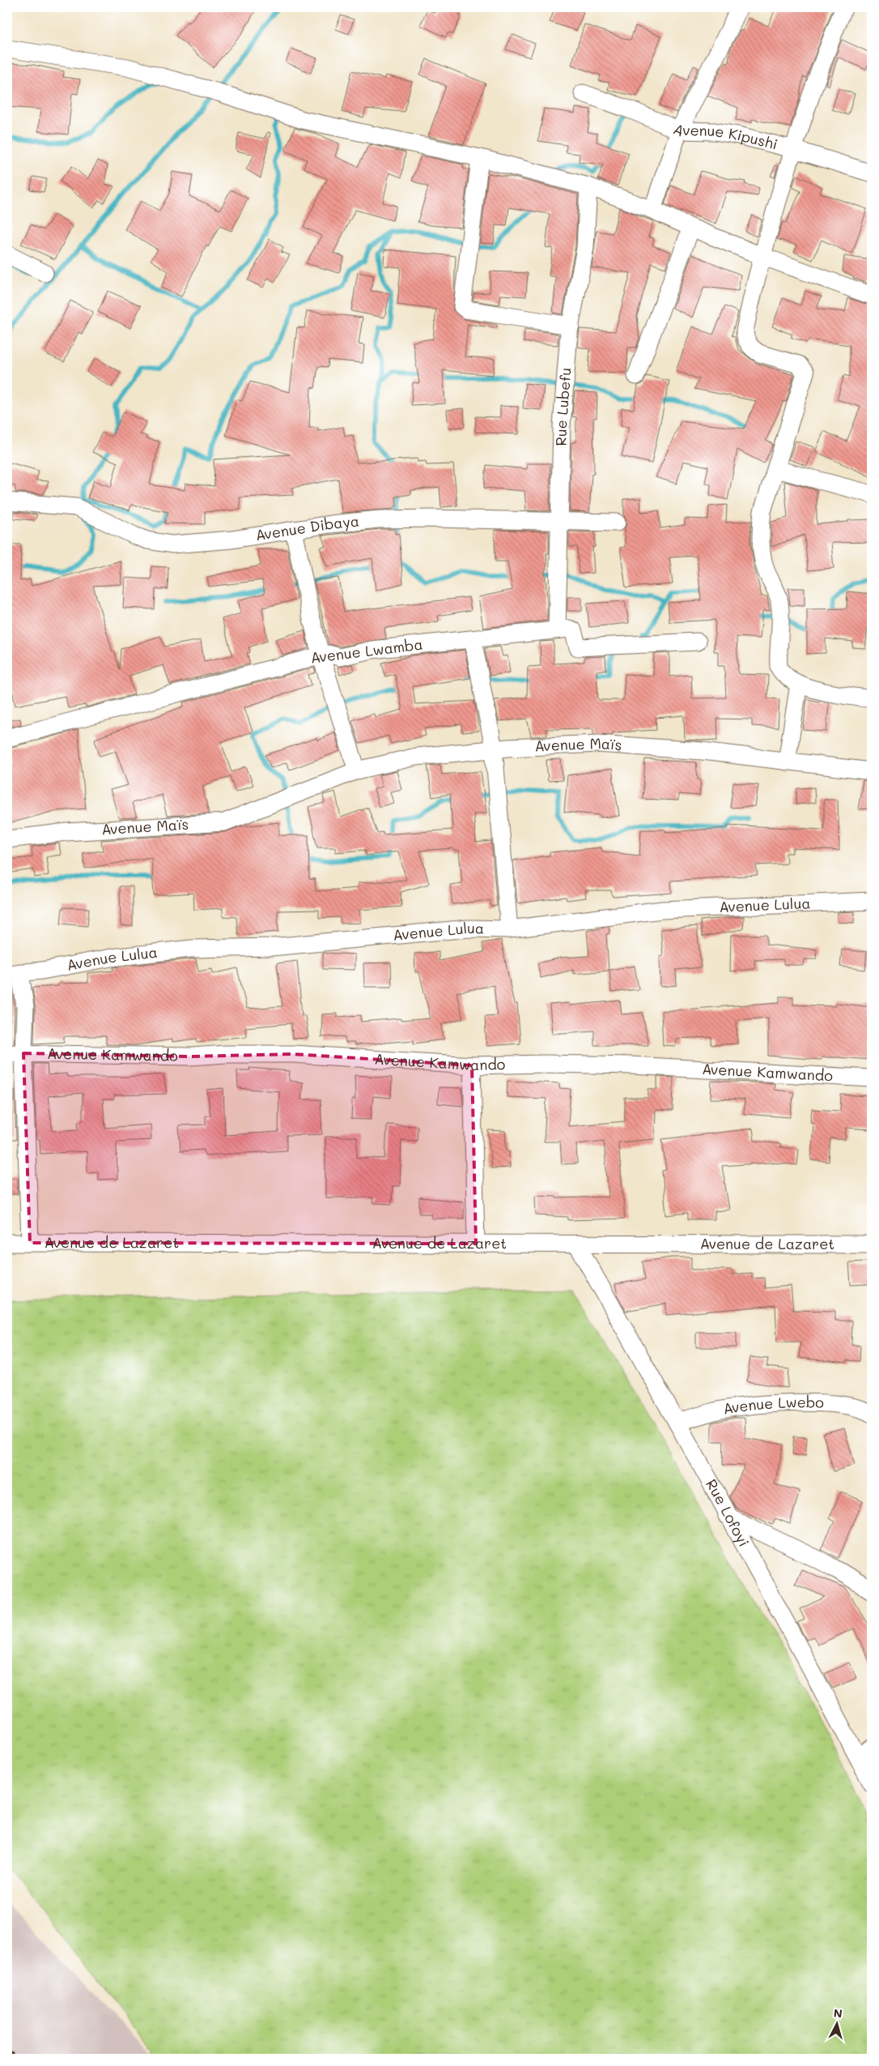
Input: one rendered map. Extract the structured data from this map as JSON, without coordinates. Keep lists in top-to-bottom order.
{
  "streets": {
    "street": [
      "Avenue Kipushi",
      "Rue Lubefu",
      "Avenue Dibaya",
      "Avenue Lwamba",
      "Avenue Maïs",
      "Avenue Lulua",
      "Avenue Kamwando",
      "Avenue de Lazaret",
      "Avenue Lwebo",
      "Rue Lofoyi"
    ]
  },
  "crossings": [
    ["Rue Lubefu", "Avenue Dibaya"],
    ["Rue Lubefu", "Avenue Lwamba"],
    ["Avenue de Lazaret", "Rue Lofoyi"],
    ["Avenue Lwebo", "Rue Lofoyi"]
  ],
  "north": "top"
}
